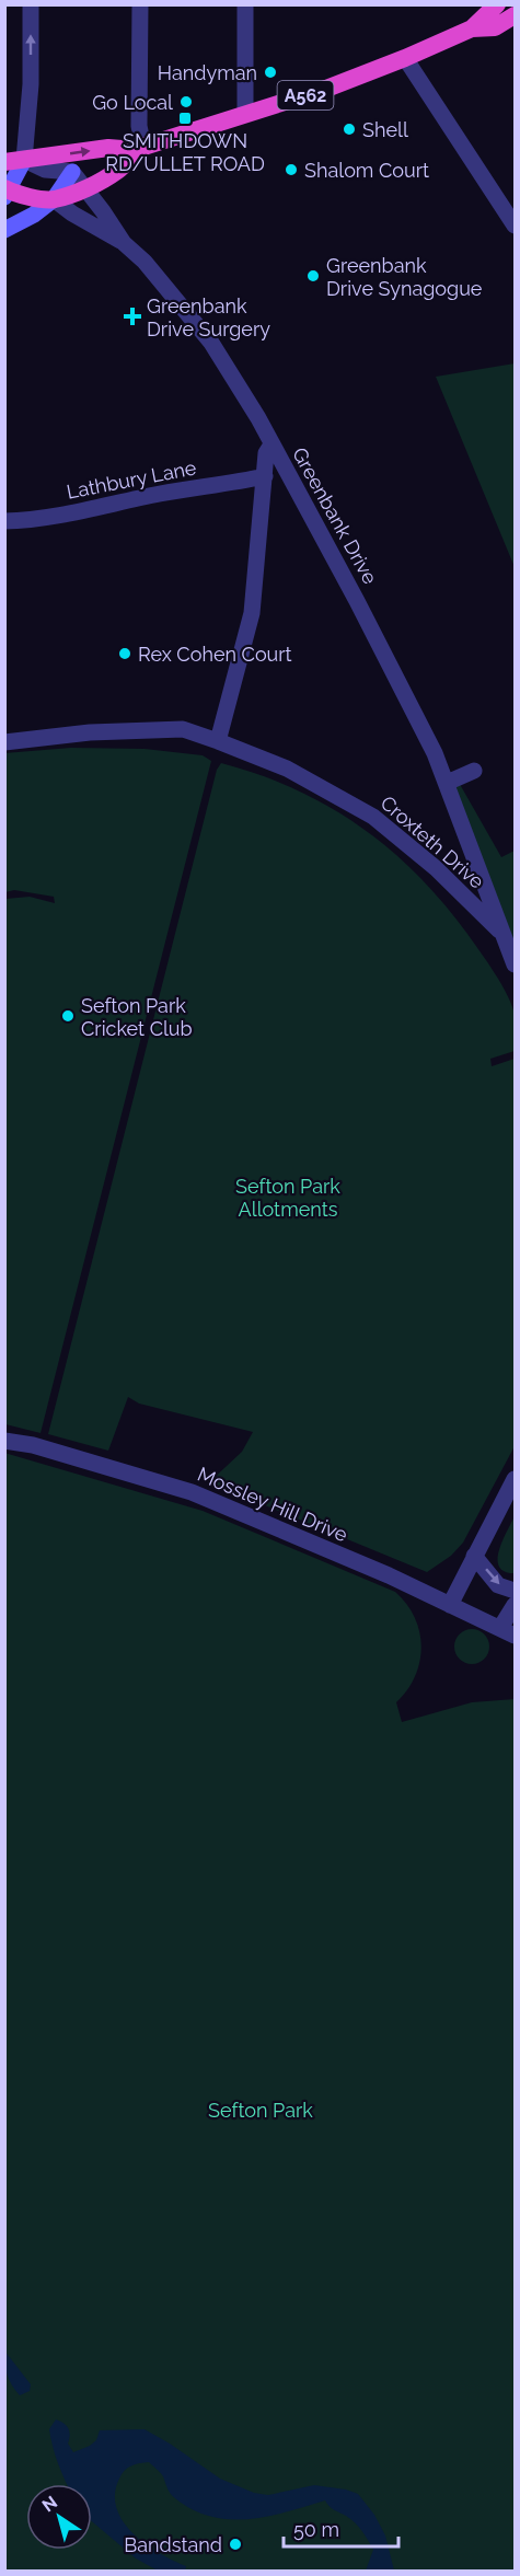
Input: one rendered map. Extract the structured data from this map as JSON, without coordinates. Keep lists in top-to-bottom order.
{
  "streets": {
    "highway": ["A562"],
    "street": [
      "Lathbury Lane",
      "Greenbank Drive",
      "Croxteth Drive",
      "Mossley Hill Drive"
    ]
  },
  "crossings": [
    ["A562", "Greenbank Drive"],
    ["Greenbank Drive", "Croxteth Drive"]
  ],
  "parks": ["Sefton Park Allotments", "Sefton Park"],
  "places": {
    "other": [
      "Handyman",
      "Go Local",
      "Shell",
      "Shalom Court",
      "Greenbank Drive Synagogue",
      "Rex Cohen Court",
      "Sefton Park Cricket Club",
      "Bandstand"
    ],
    "transit": ["SMITHDOWN RD/ULLET ROAD"],
    "health": ["Greenbank Drive Surgery"]
  },
  "scale_bar": "50 m",
  "north": "top left"
}
